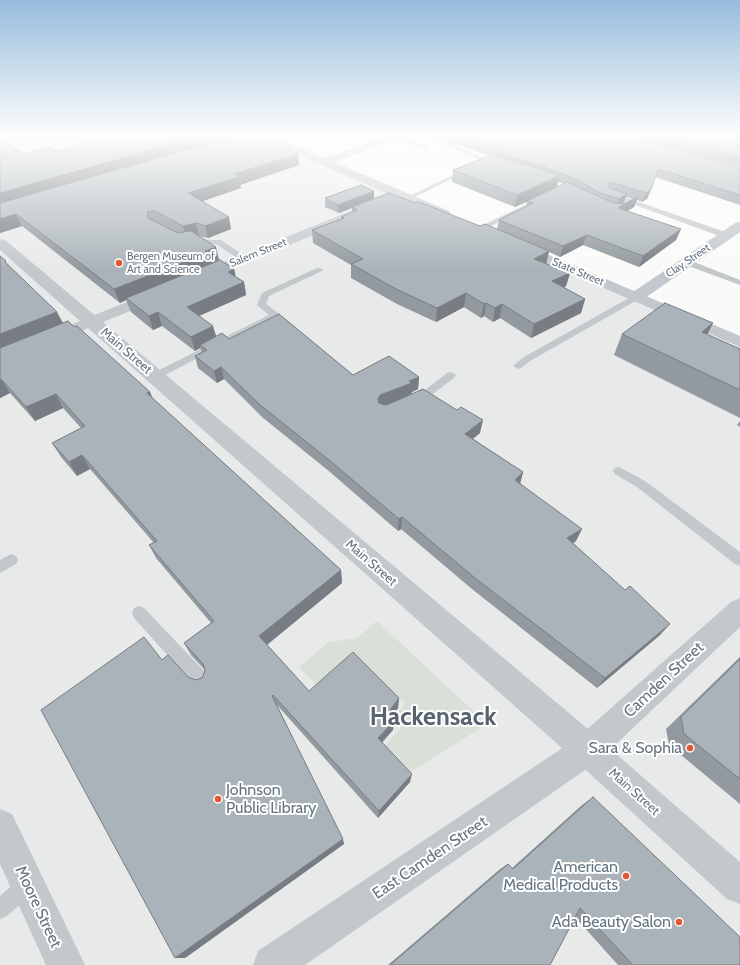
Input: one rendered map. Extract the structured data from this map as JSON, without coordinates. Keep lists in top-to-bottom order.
{
  "streets": {
    "street": [
      "Salem Street",
      "Clay Street",
      "State Street",
      "Main Street",
      "Camden Street",
      "East Camden Street",
      "Moore Street"
    ]
  },
  "crossings": [
    ["Salem Street", "Main Street"],
    ["Clay Street", "State Street"],
    ["Main Street", "Camden Street"],
    ["Main Street", "East Camden Street"],
    ["Camden Street", "East Camden Street"]
  ],
  "districts": ["Hackensack"],
  "places": [
    "Bergen Museum of Art and Science",
    "Sara & Sophia",
    "Johnson Public Library",
    "American Medical Products",
    "Ada Beauty Salon"
  ]
}
